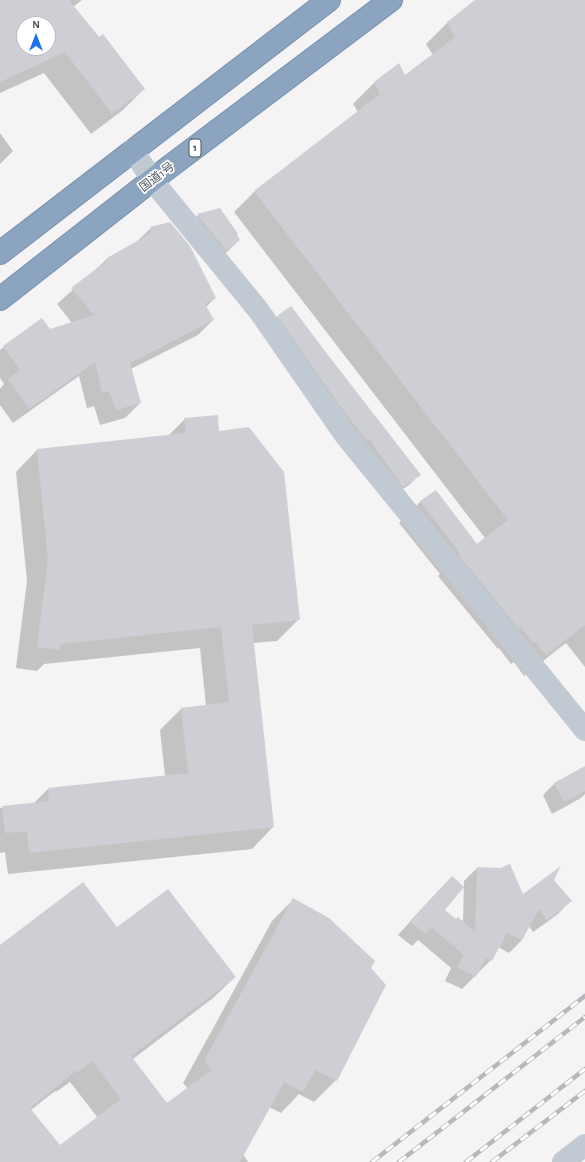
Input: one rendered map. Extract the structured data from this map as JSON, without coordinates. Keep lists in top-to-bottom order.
{
  "streets": {
    "highway": ["1", "国道1号"]
  },
  "north": "top"
}
